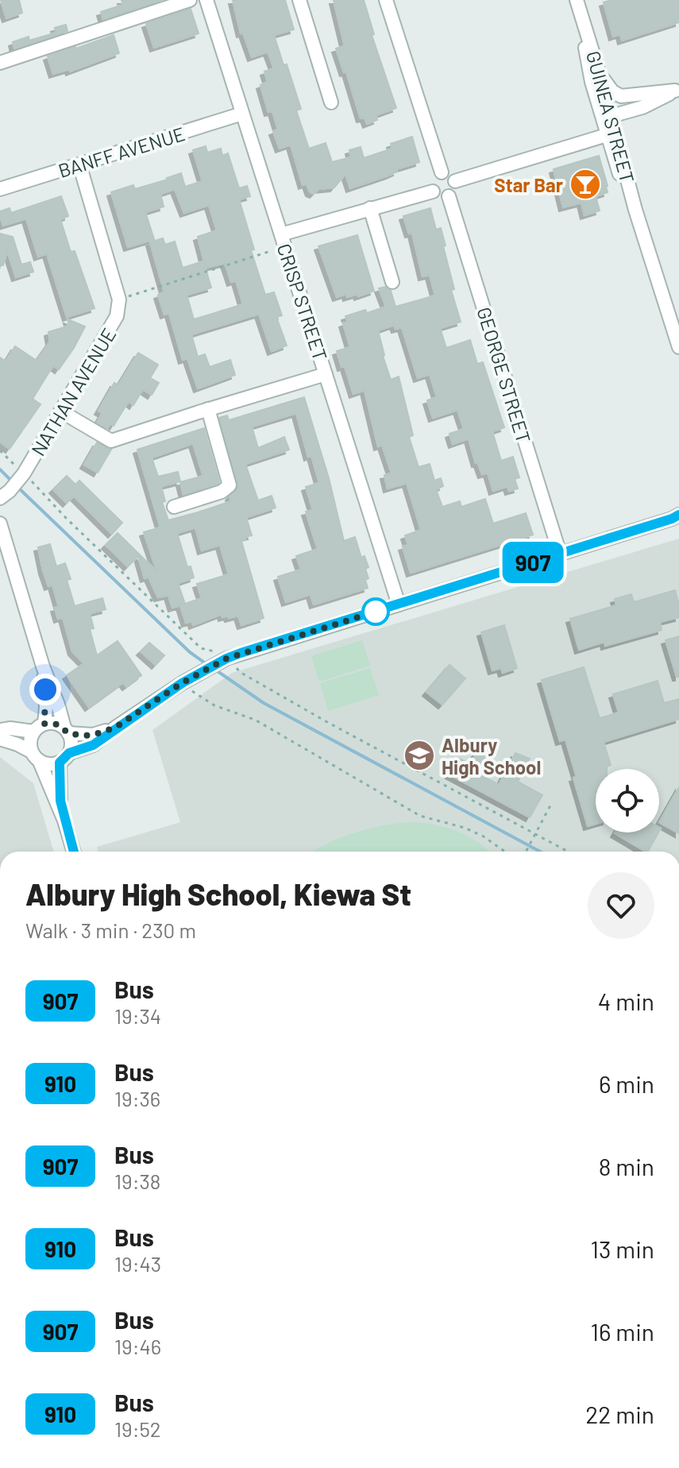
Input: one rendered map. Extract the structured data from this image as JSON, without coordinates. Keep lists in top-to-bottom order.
{
  "streets": {
    "street": [
      "GUINEA STREET",
      "BANFF AVENUE",
      "CRISP STREET",
      "GEORGE STREET",
      "NATHAN AVENUE"
    ]
  },
  "crossings": [
    ["BANFF AVENUE", "CRISP STREET"]
  ],
  "places": {
    "bar": ["Star Bar"],
    "school or university": ["Albury High School"]
  },
  "lines": ["bus line 907"],
  "page": {
    "on_map": "907",
    "heading": ["Albury High School, Kiewa St", "Walk · 3 min · 230 m"],
    "list": [
      {
        "mark": "907",
        "name": "Bus",
        "note": "19:34",
        "value": "4 min"
      },
      {
        "mark": "910",
        "name": "Bus",
        "note": "19:36",
        "value": "6 min"
      },
      {
        "mark": "907",
        "name": "Bus",
        "note": "19:38",
        "value": "8 min"
      },
      {
        "mark": "910",
        "name": "Bus",
        "note": "19:43",
        "value": "13 min"
      },
      {
        "mark": "907",
        "name": "Bus",
        "note": "19:46",
        "value": "16 min"
      },
      {
        "mark": "910",
        "name": "Bus",
        "note": "19:52",
        "value": "22 min"
      }
    ]
  }
}
